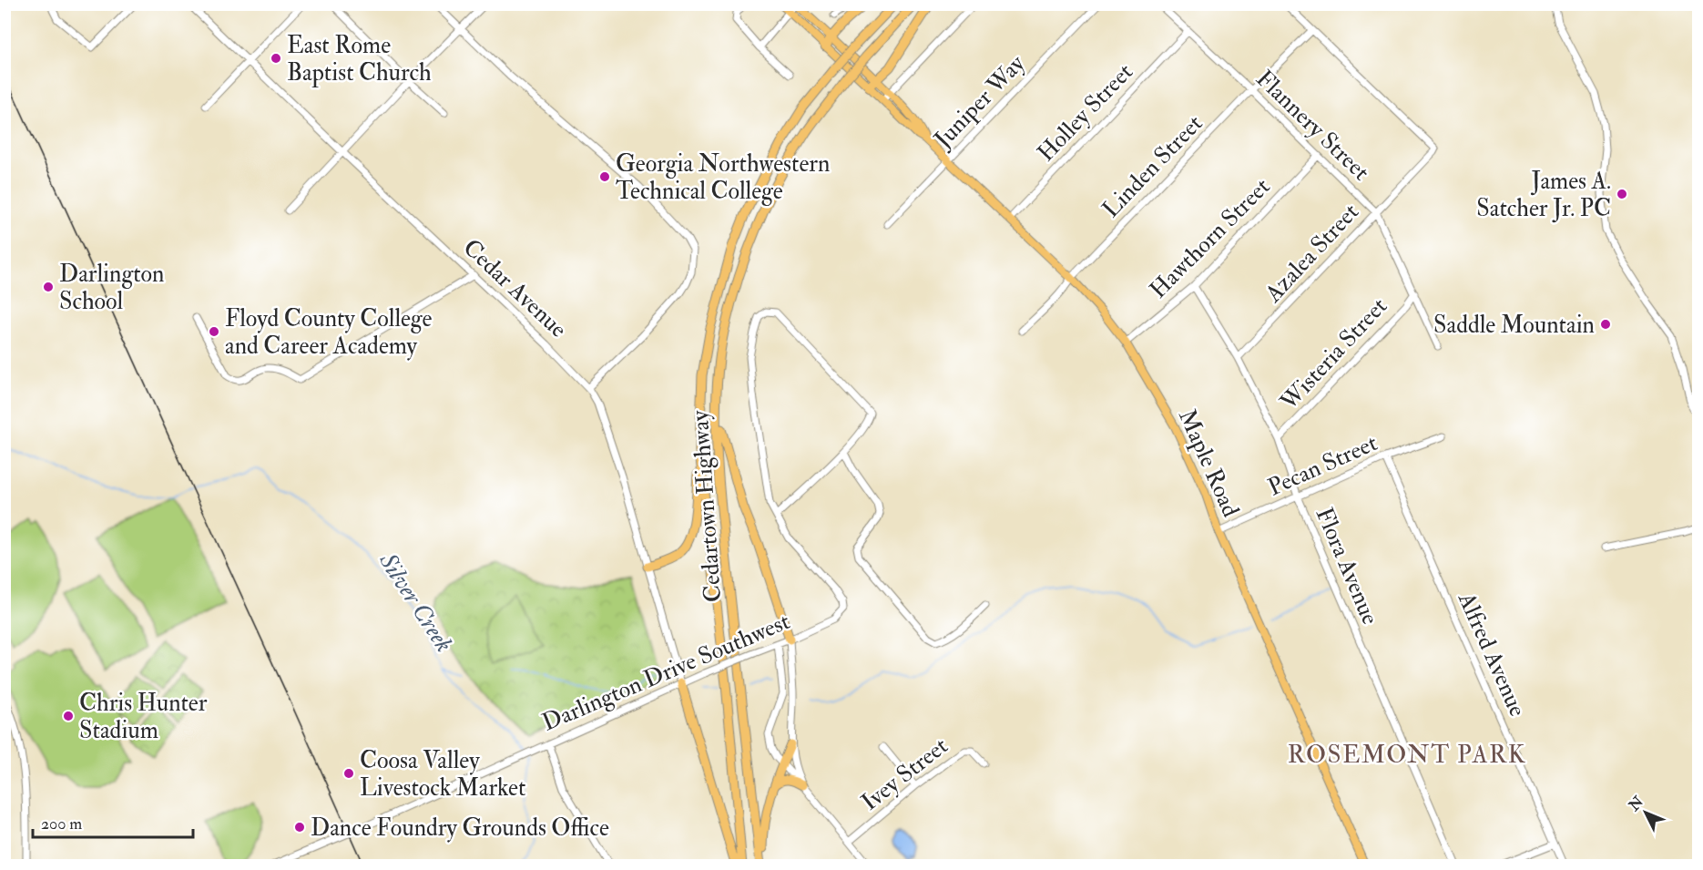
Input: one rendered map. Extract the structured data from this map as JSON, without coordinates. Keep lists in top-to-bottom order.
{
  "streets": {
    "highway": ["Cedartown Highway"],
    "main road": ["Maple Road"],
    "street": [
      "Juniper Way",
      "Holley Street",
      "Flannery Street",
      "Linden Street",
      "Hawthorn Street",
      "Azalea Street",
      "Cedar Avenue",
      "Wisteria Street",
      "Pecan Street",
      "Flora Avenue",
      "Alfred Avenue",
      "Darlington Drive Southwest",
      "Ivey Street"
    ]
  },
  "crossings": [
    ["Juniper Way", "Maple Road"],
    ["Holley Street", "Flannery Street"],
    ["Holley Street", "Maple Road"],
    ["Flannery Street", "Linden Street"],
    ["Flannery Street", "Hawthorn Street"],
    ["Flannery Street", "Azalea Street"],
    ["Flannery Street", "Wisteria Street"],
    ["Linden Street", "Azalea Street"],
    ["Linden Street", "Maple Road"],
    ["Hawthorn Street", "Maple Road"],
    ["Hawthorn Street", "Flora Avenue"],
    ["Azalea Street", "Flora Avenue"],
    ["Cedar Avenue", "Darlington Drive Southwest"],
    ["Wisteria Street", "Flora Avenue"],
    ["Maple Road", "Pecan Street"],
    ["Pecan Street", "Flora Avenue"],
    ["Pecan Street", "Alfred Avenue"]
  ],
  "districts": ["ROSEMONT PARK"],
  "water": ["Silver Creek"],
  "places": [
    "East Rome Baptist Church",
    "Georgia Northwestern Technical College",
    "James A. Satcher Jr. PC",
    "Darlington School",
    "Saddle Mountain",
    "Floyd County College and Career Academy",
    "Chris Hunter Stadium",
    "Coosa Valley Livestock Market",
    "Dance Foundry Grounds Office"
  ],
  "scale_bar": "200 m",
  "north": "top left"
}
